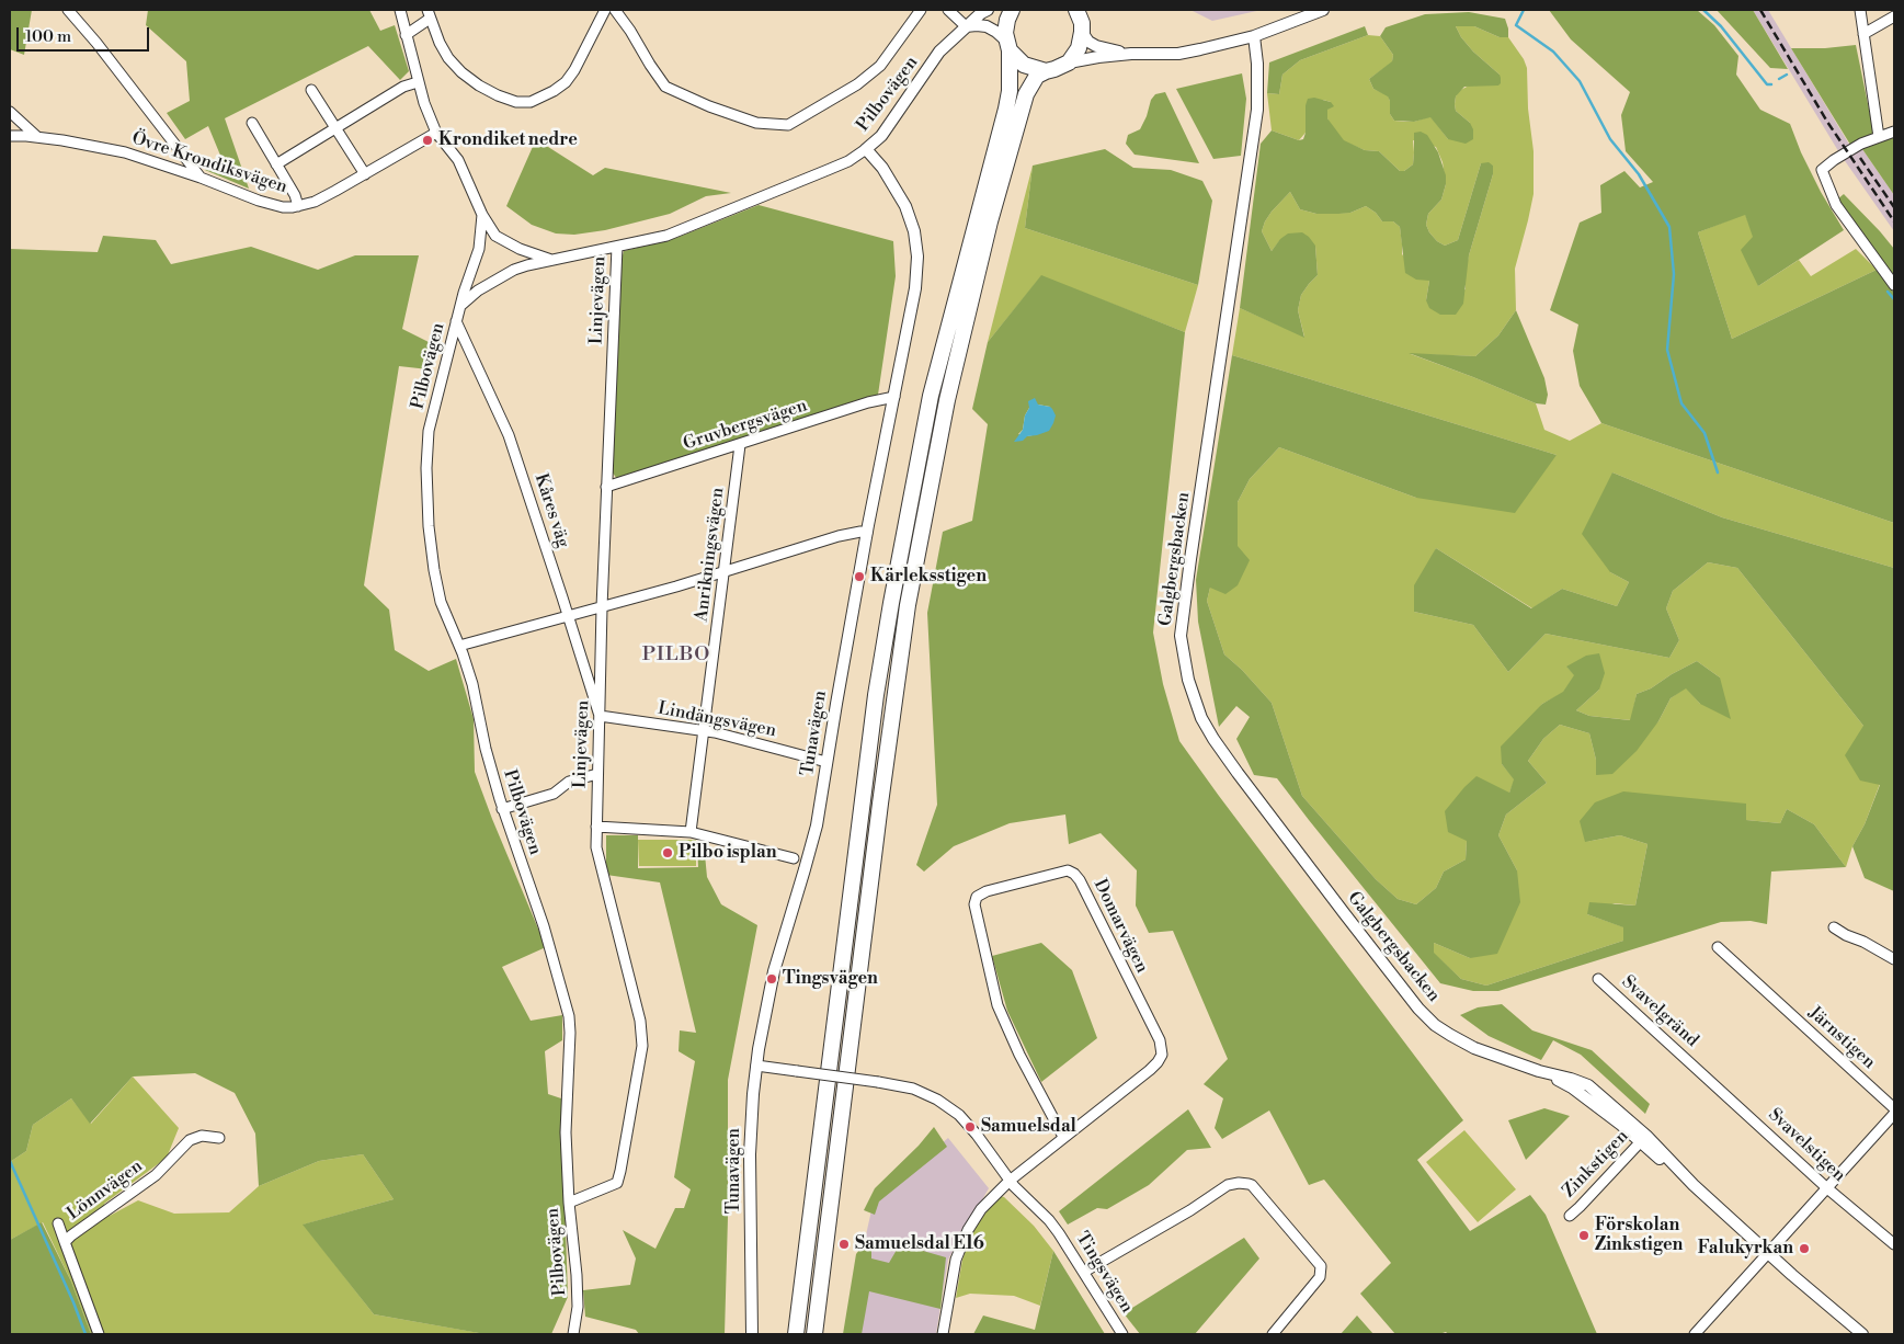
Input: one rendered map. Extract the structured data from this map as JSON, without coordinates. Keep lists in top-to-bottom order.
{
  "streets": {
    "street": [
      "Pilbovägen",
      "Övre Krondiksvägen",
      "Linjevägen",
      "Gruvbergsvägen",
      "Kåres väg",
      "Anrikningsvägen",
      "Galgbergsbacken",
      "Lindängsvägen",
      "Tunavägen",
      "Domarvägen",
      "Svavelgränd",
      "Järnstigen",
      "Svavelstigen",
      "Zinkstigen",
      "Lönnvägen",
      "Tingsvägen"
    ]
  },
  "crossings": [
    ["Pilbovägen", "Linjevägen"],
    ["Pilbovägen", "Kåres väg"],
    ["Pilbovägen", "Tunavägen"],
    ["Linjevägen", "Gruvbergsvägen"],
    ["Linjevägen", "Kåres väg"],
    ["Linjevägen", "Lindängsvägen"],
    ["Gruvbergsvägen", "Anrikningsvägen"],
    ["Gruvbergsvägen", "Tunavägen"],
    ["Kåres väg", "Lindängsvägen"],
    ["Anrikningsvägen", "Lindängsvägen"],
    ["Galgbergsbacken", "Zinkstigen"],
    ["Lindängsvägen", "Tunavägen"],
    ["Tunavägen", "Tingsvägen"],
    ["Domarvägen", "Tingsvägen"],
    ["Svavelgränd", "Svavelstigen"]
  ],
  "districts": ["PILBO"],
  "places": [
    "Krondiket nedre",
    "Kärleksstigen",
    "Pilbo isplan",
    "Tingsvägen",
    "Samuelsdal",
    "Förskolan Zinkstigen",
    "Samuelsdal E16",
    "Falukyrkan"
  ],
  "scale_bar": "100 m"
}
